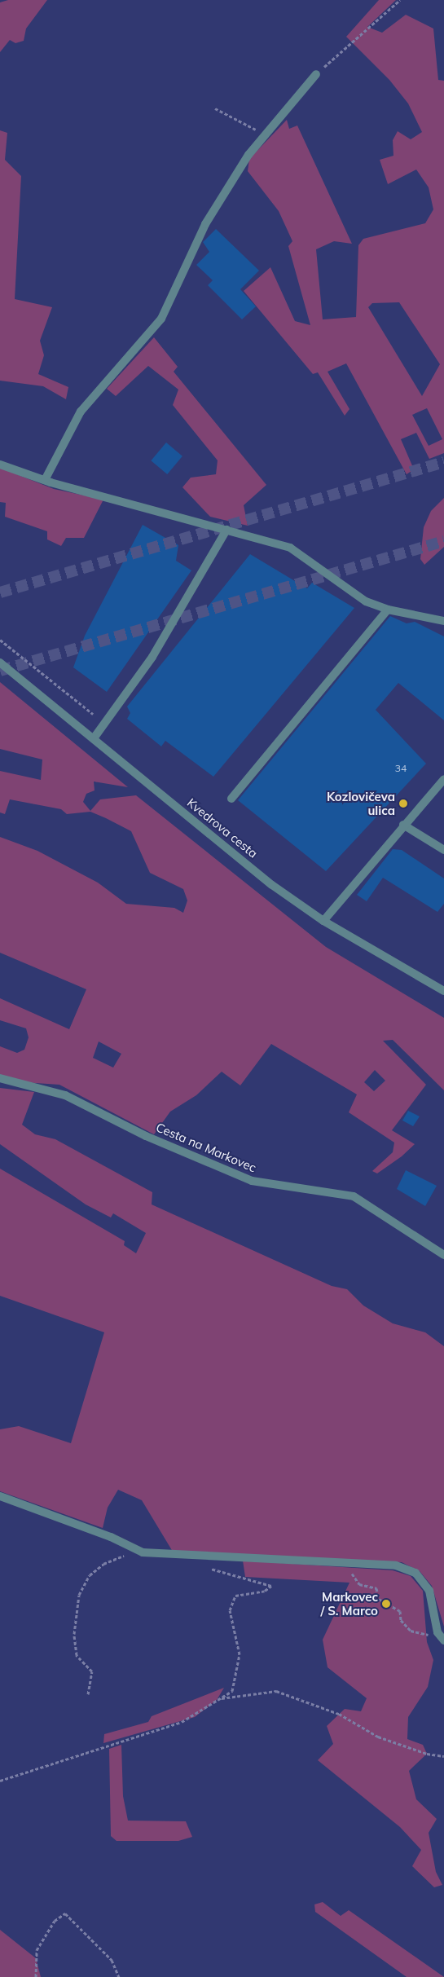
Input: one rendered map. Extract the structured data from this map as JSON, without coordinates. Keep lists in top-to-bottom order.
{
  "streets": {
    "street": ["Kvedrova cesta", "Cesta na Markovec"]
  },
  "places": ["Kozlovičeva ulica", "Markovec / S. Marco"],
  "house_numbers": ["34"]
}
